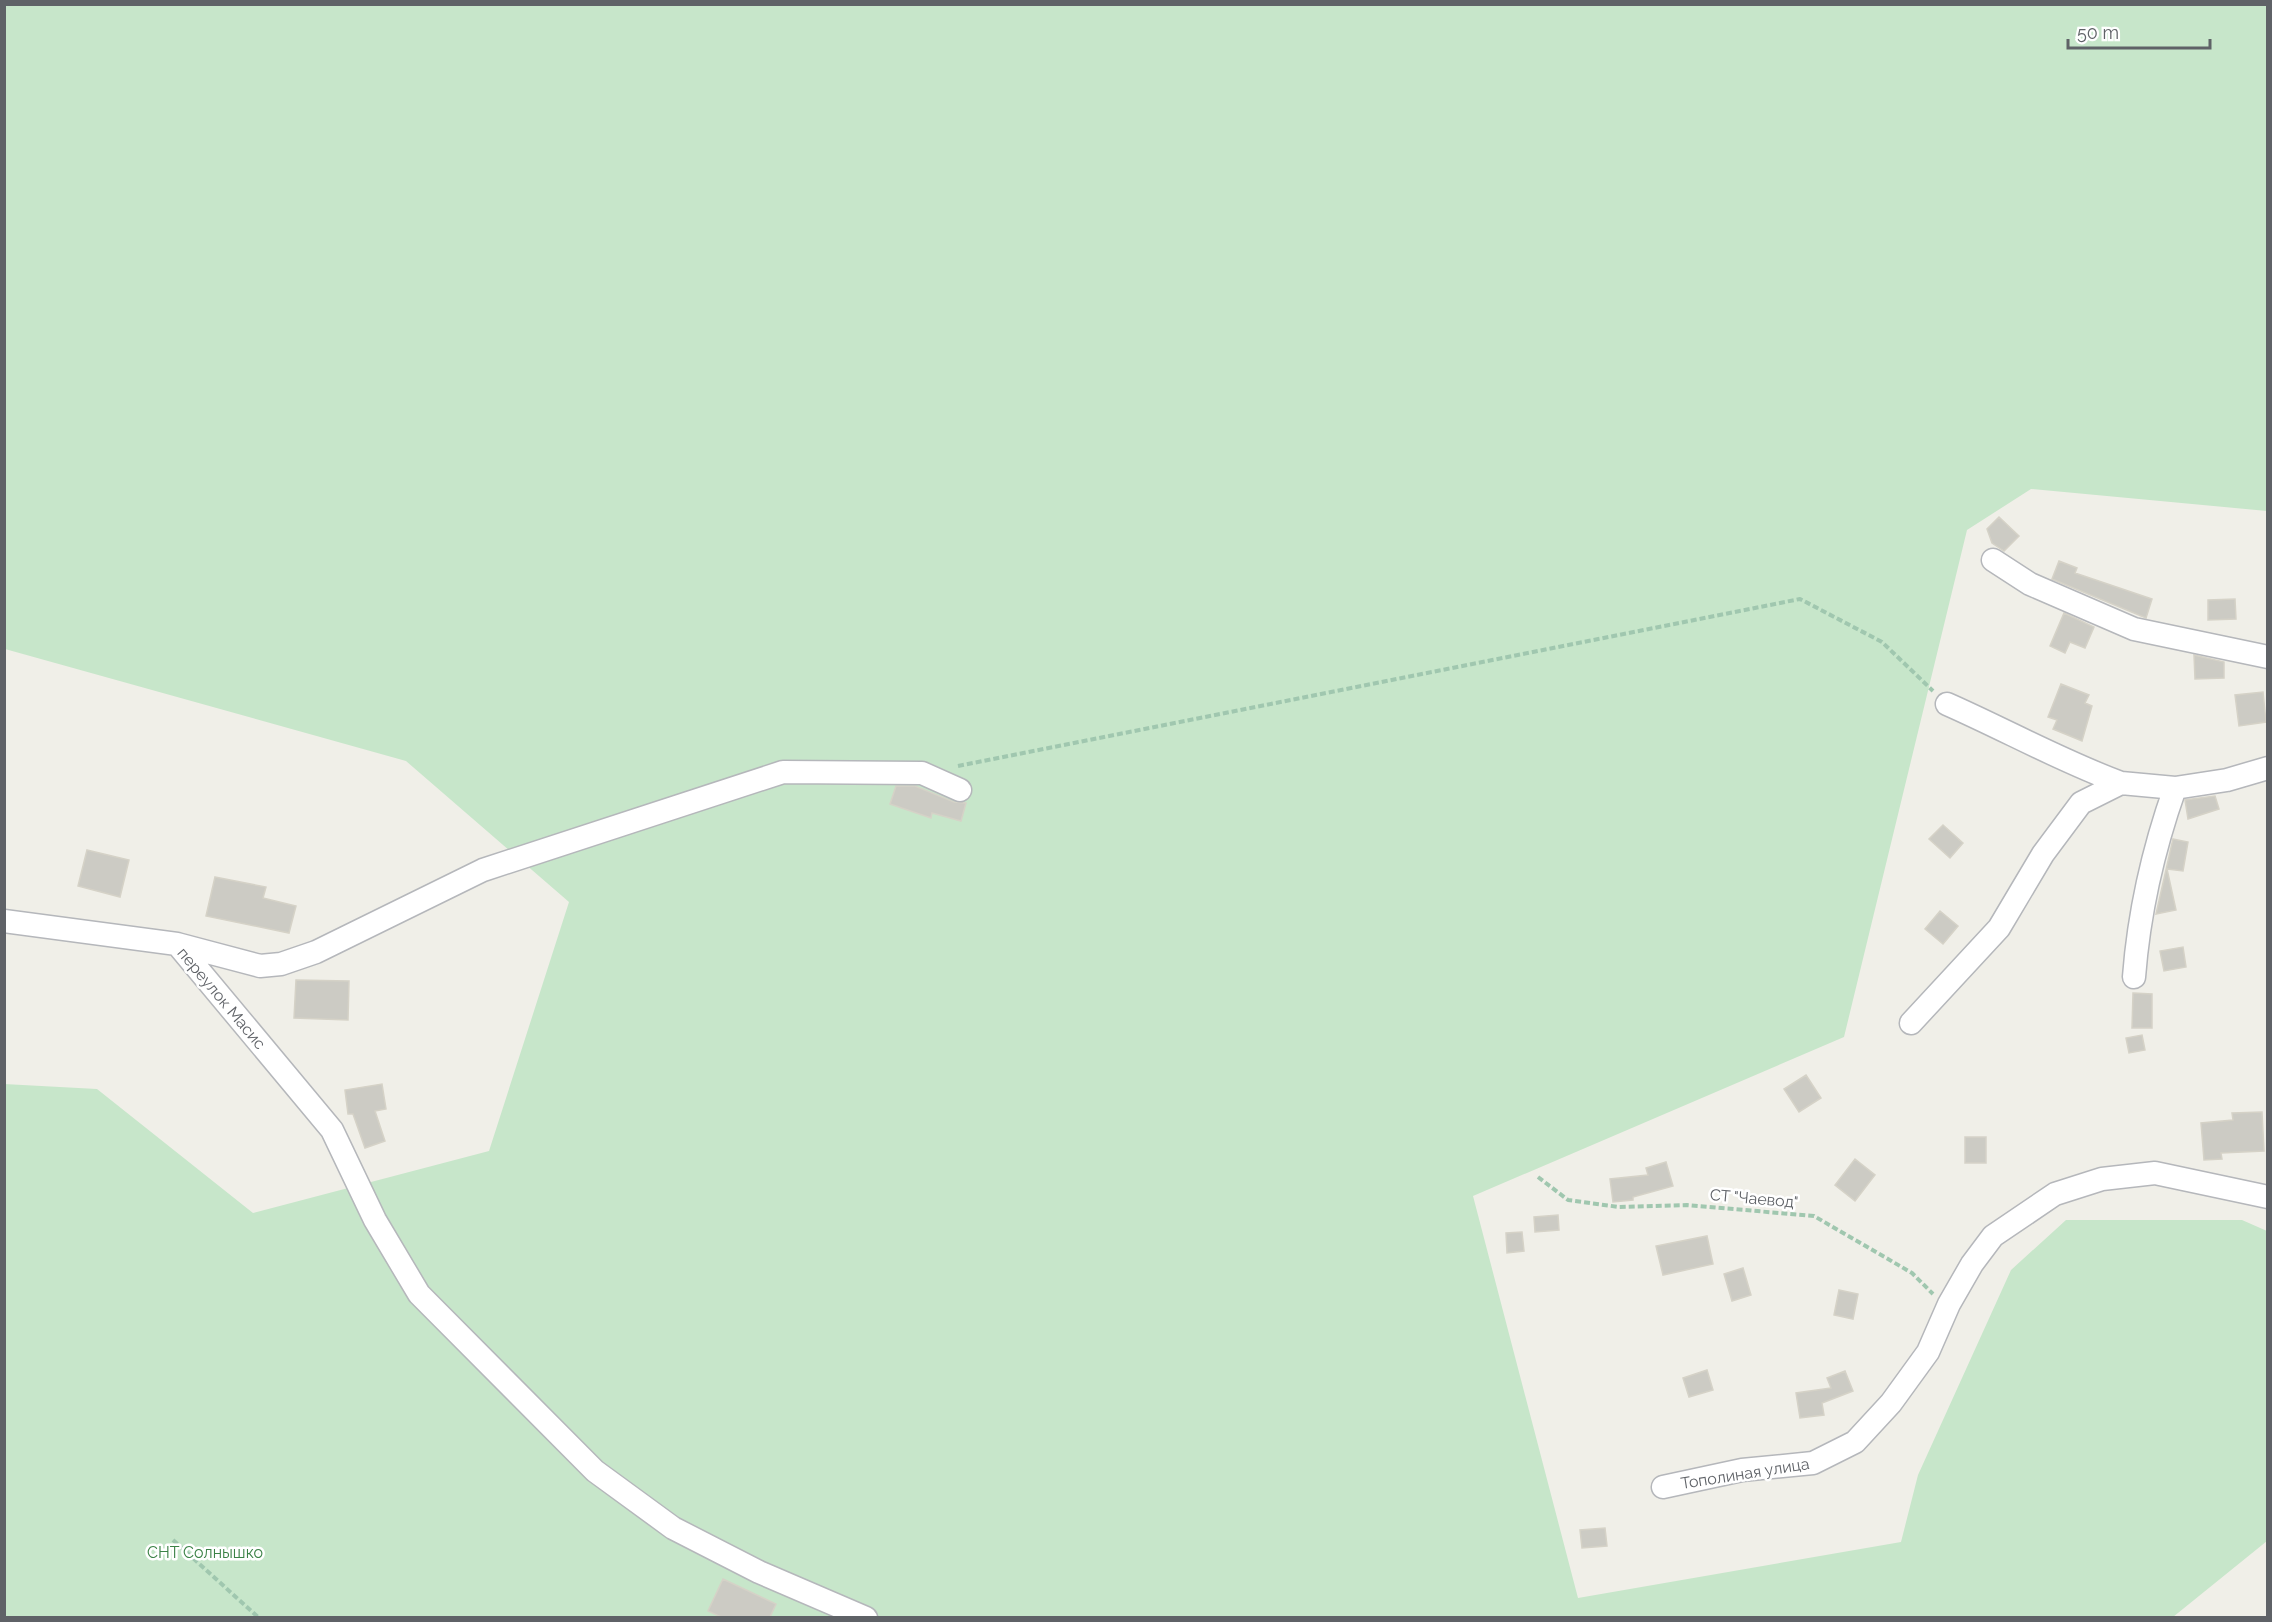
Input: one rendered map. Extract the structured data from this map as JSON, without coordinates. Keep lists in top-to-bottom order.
{
  "streets": {
    "street": ["переулок Масис", "Тополиная улица"],
    "path": ["СТ \"Чаевод\""]
  },
  "crossings": [
    ["СТ \"Чаевод\"", "Тополиная улица"]
  ],
  "parks": ["СНТ Солнышко"],
  "scale_bar": "50 m"
}
